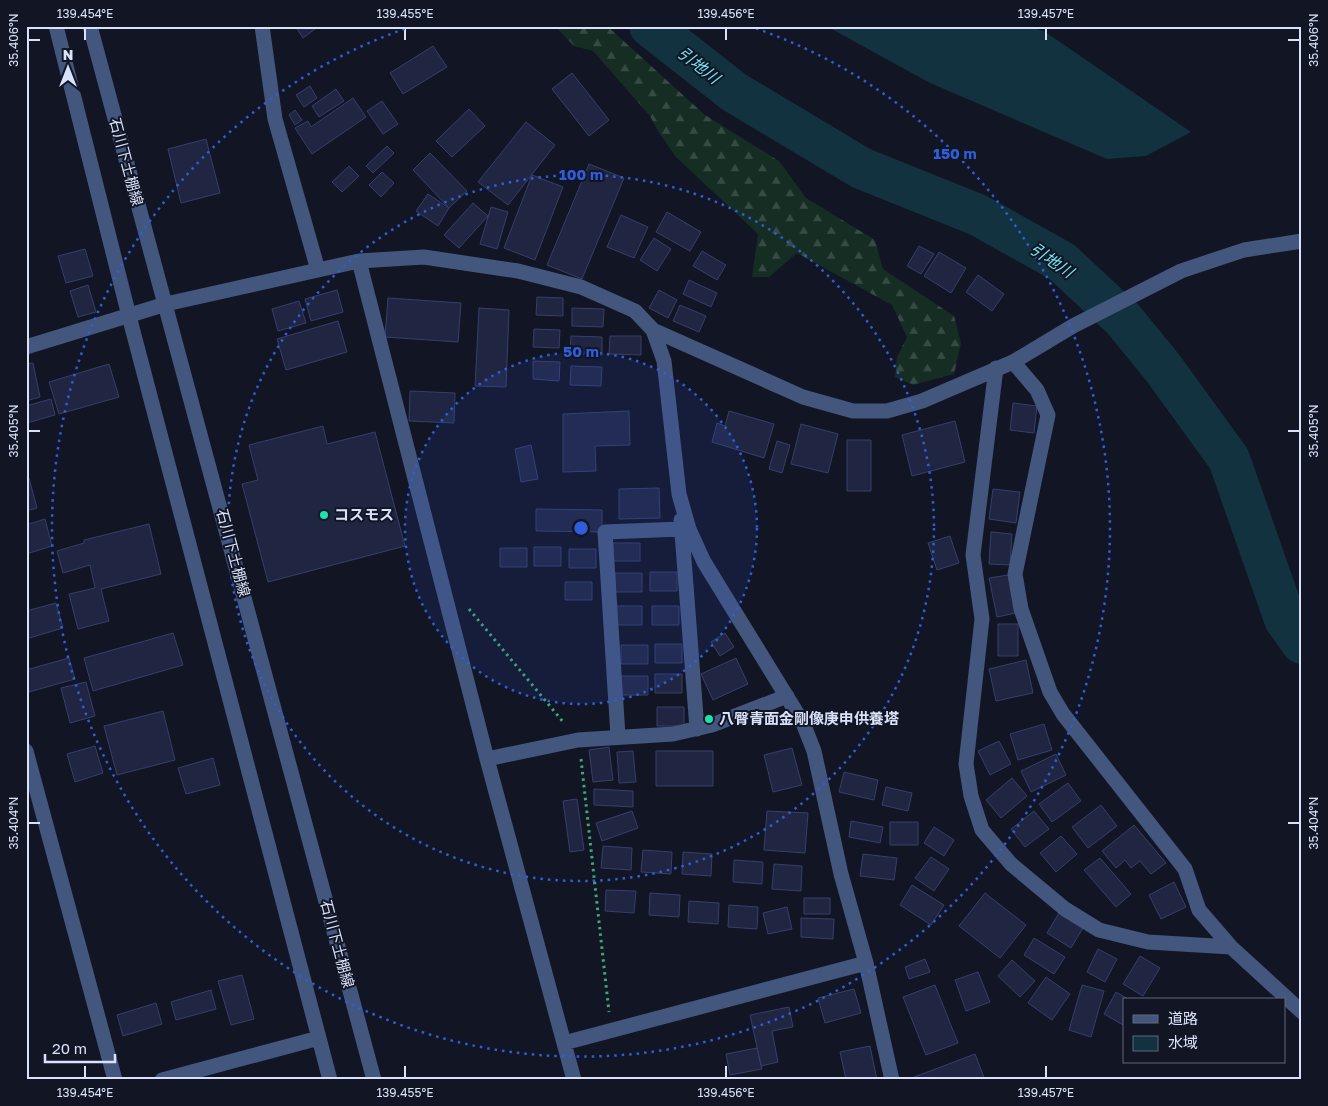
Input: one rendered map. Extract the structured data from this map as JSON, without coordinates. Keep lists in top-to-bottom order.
{
  "streets": {
    "street": ["石川下土棚線"]
  },
  "water": ["引地川"],
  "places": ["コスモス", "八臀青面金剛像庚申供養塔"],
  "legend": ["道路", "水域"],
  "scale_bar": "20 m",
  "north": "top",
  "coordinates": [
    "139.454°E",
    "139.455°E",
    "139.456°E",
    "139.457°E",
    "35.406°N",
    "35.405°N",
    "35.404°N"
  ],
  "rings": ["150 m", "100 m", "50 m"]
}
